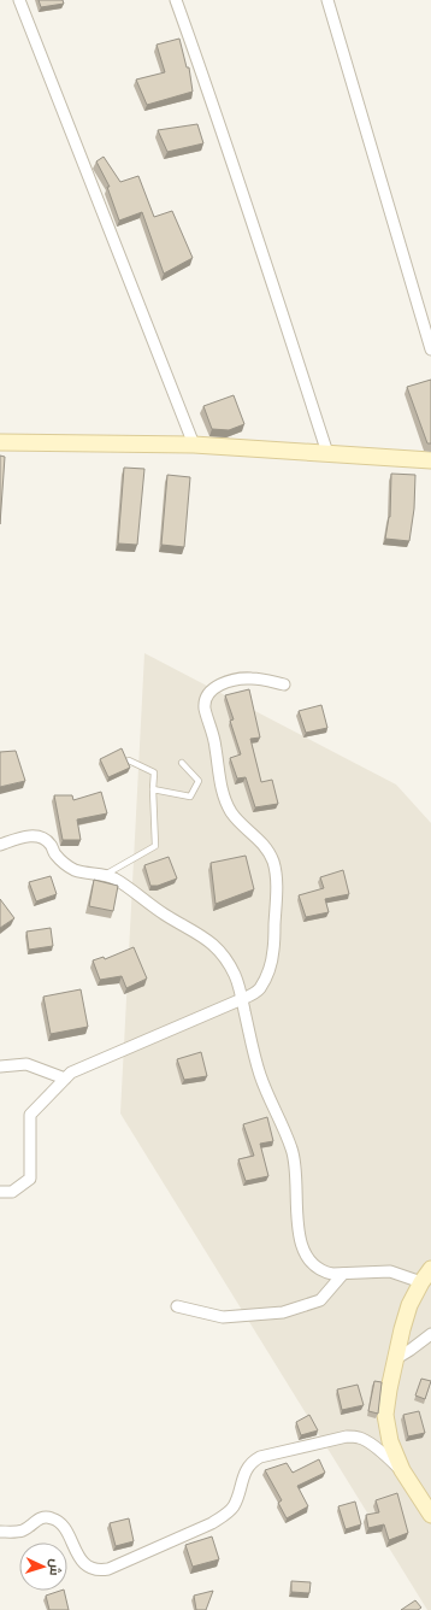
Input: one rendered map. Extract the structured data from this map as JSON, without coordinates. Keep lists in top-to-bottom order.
{
  "north": "right"
}
